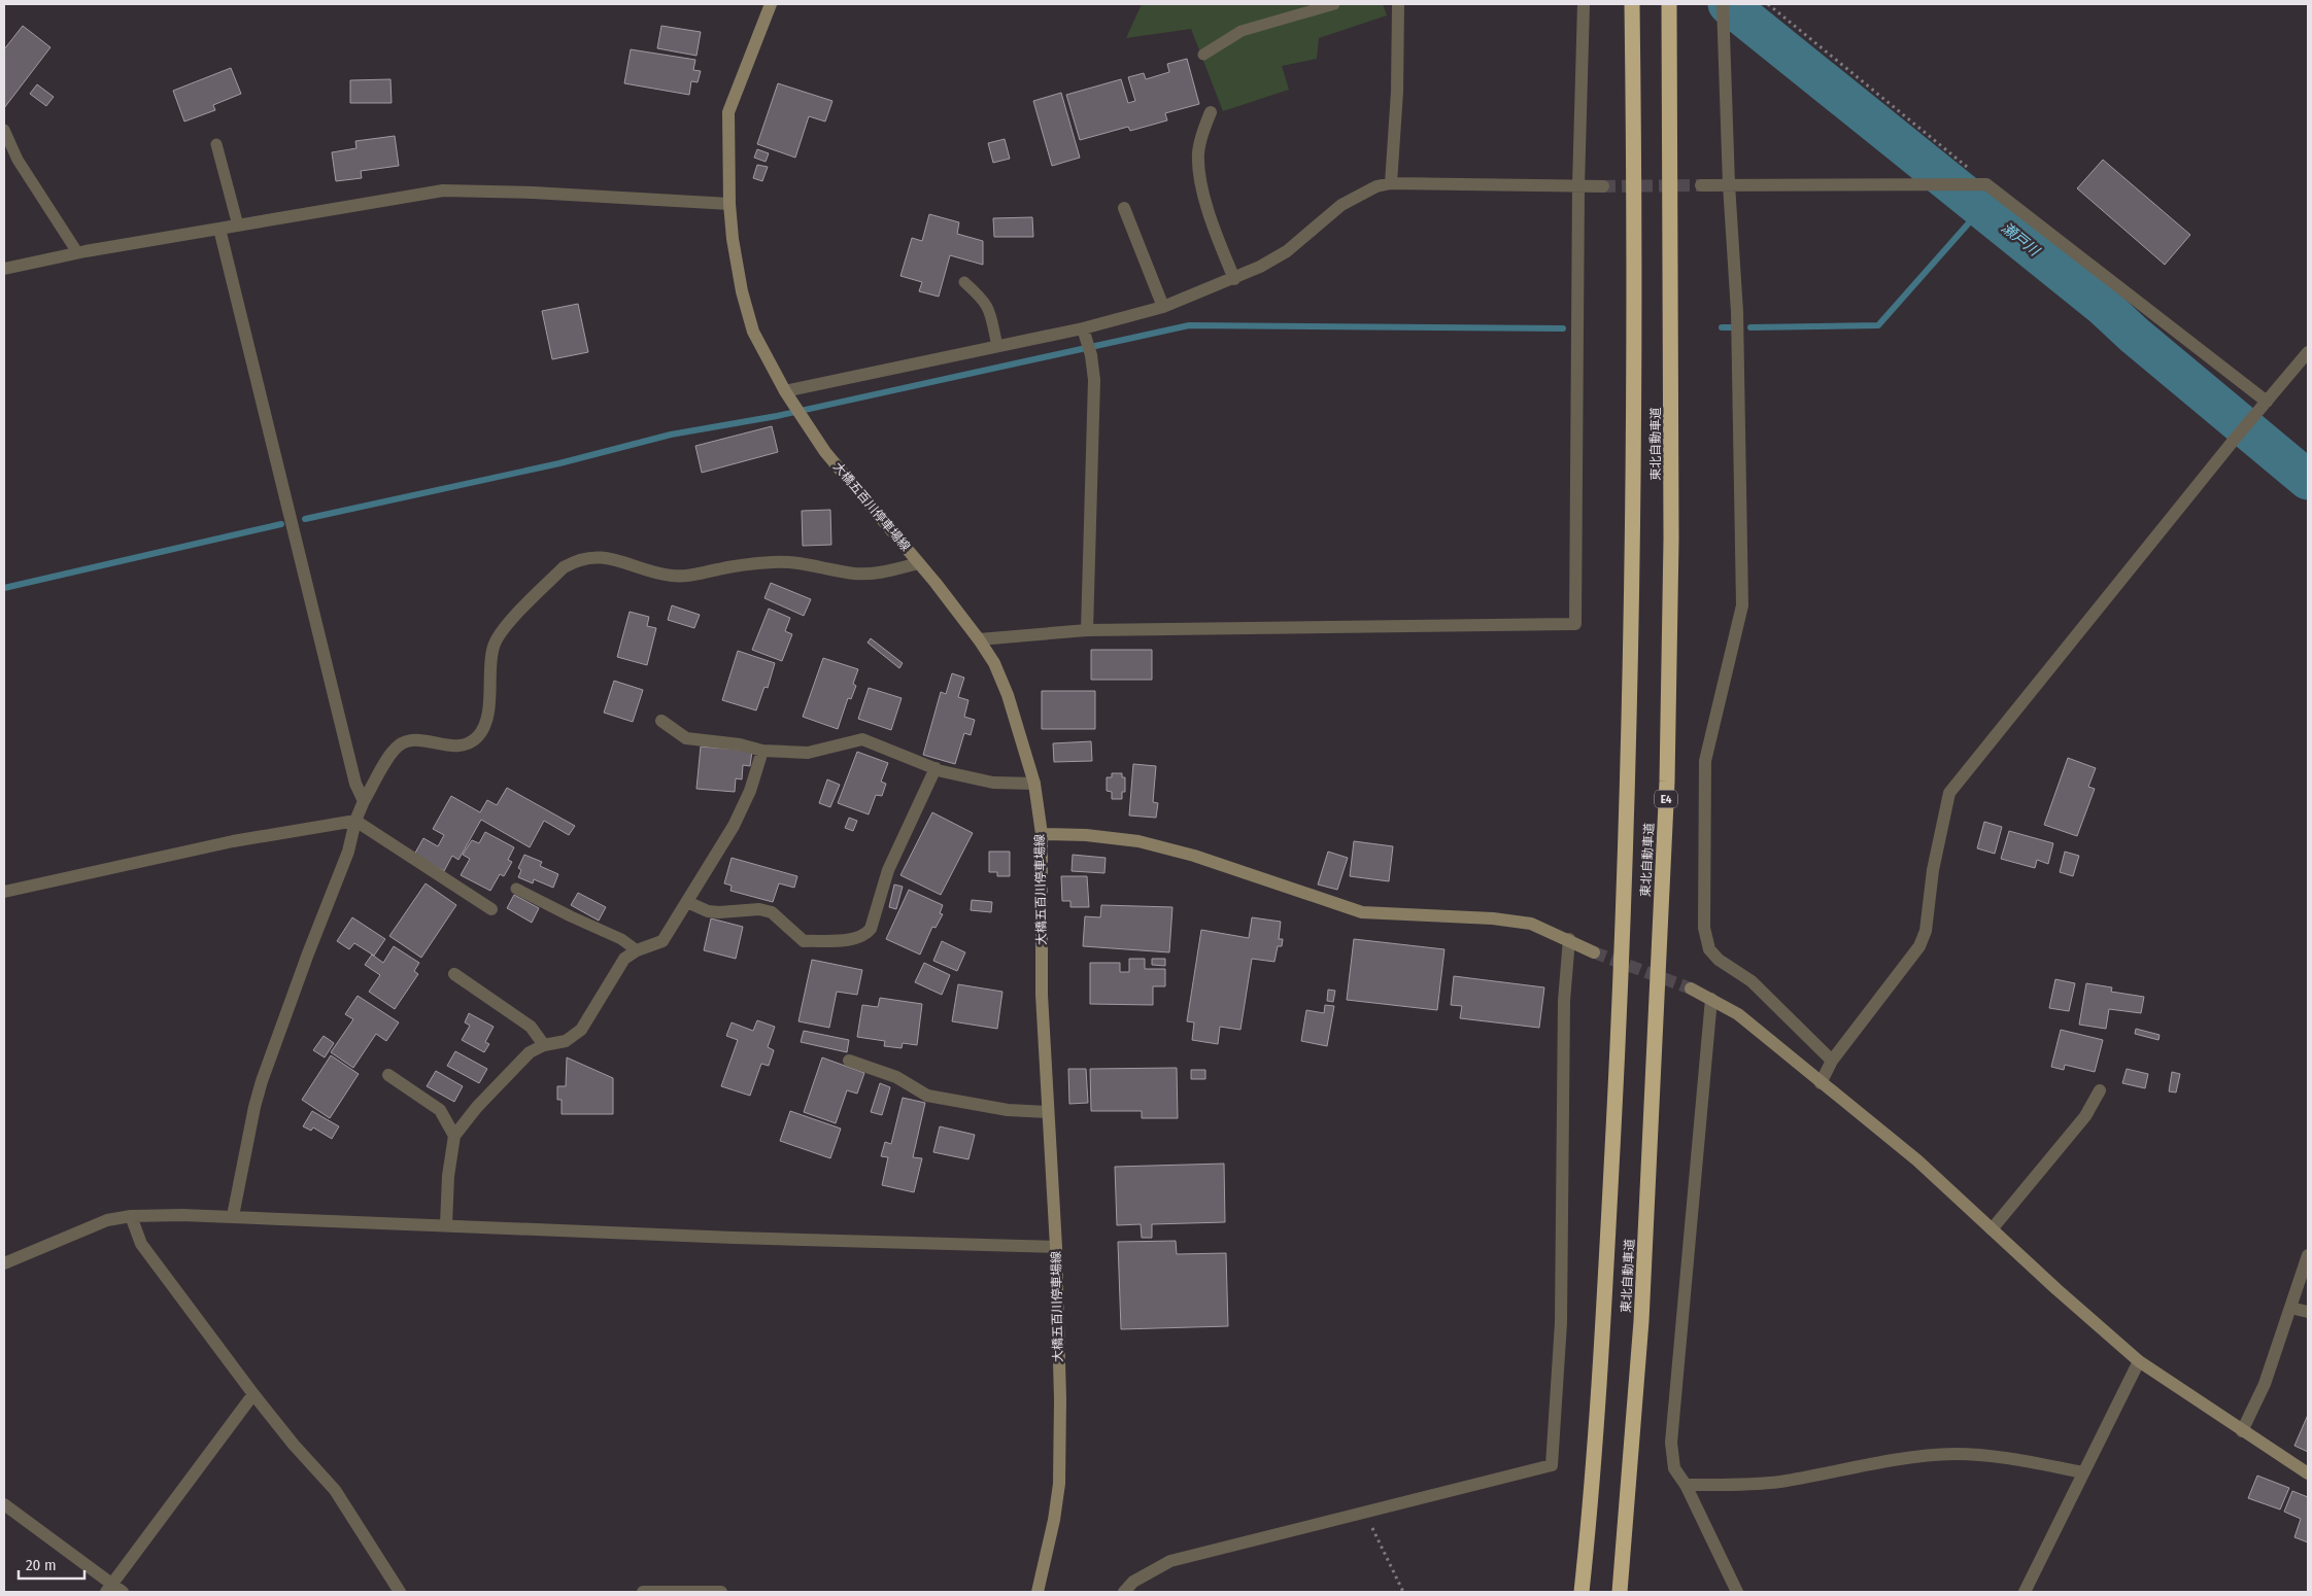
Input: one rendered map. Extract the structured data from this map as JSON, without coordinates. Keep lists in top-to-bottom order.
{
  "streets": {
    "highway": ["東北自動車道", "E4"],
    "main road": ["大橋五百川停車場線"]
  },
  "water": ["瀬戸川"],
  "scale_bar": "20 m"
}
